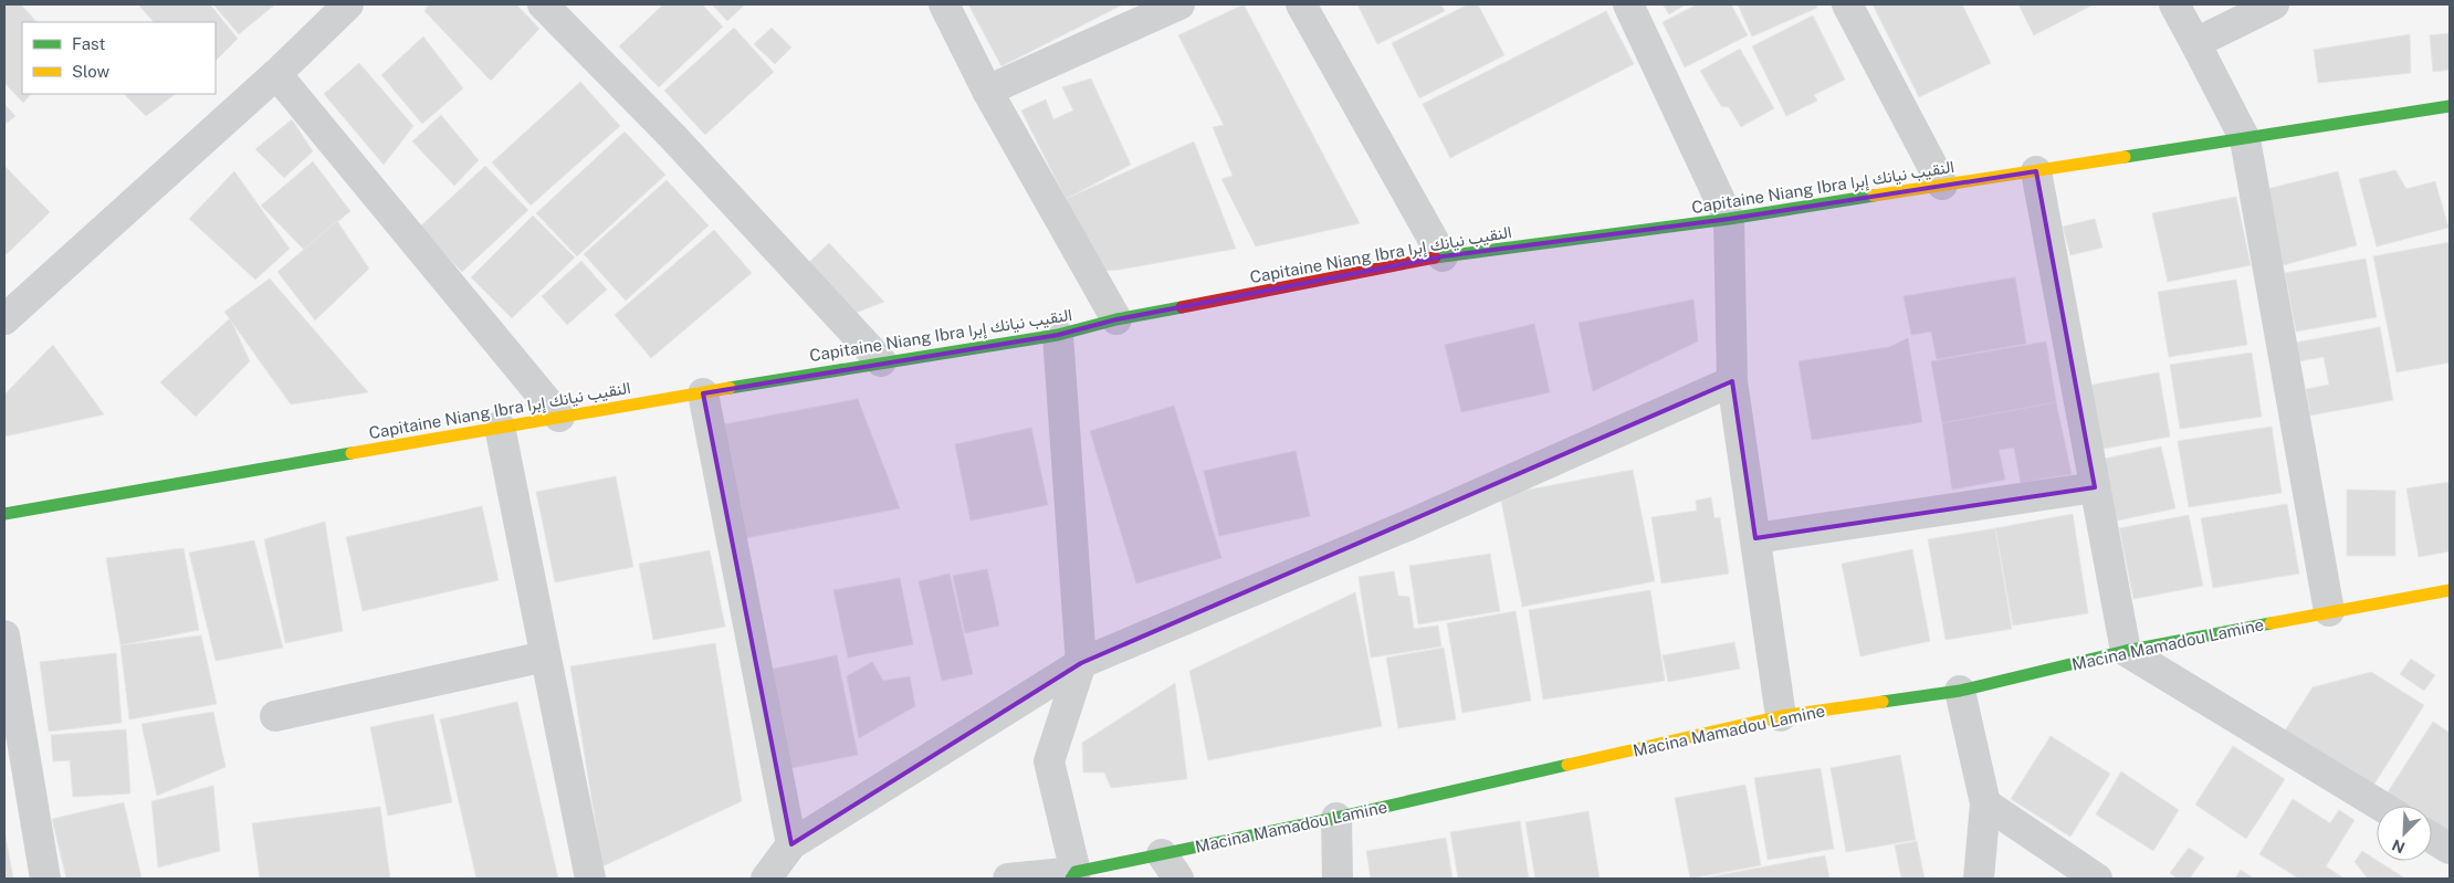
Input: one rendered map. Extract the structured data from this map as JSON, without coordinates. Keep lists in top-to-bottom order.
{
  "streets": {
    "street": ["Capitaine Niang Ibra النقيب نيانك إبرا", "Macina Mamadou Lamine"]
  },
  "legend": ["Fast", "Slow"],
  "north": "bottom left"
}
